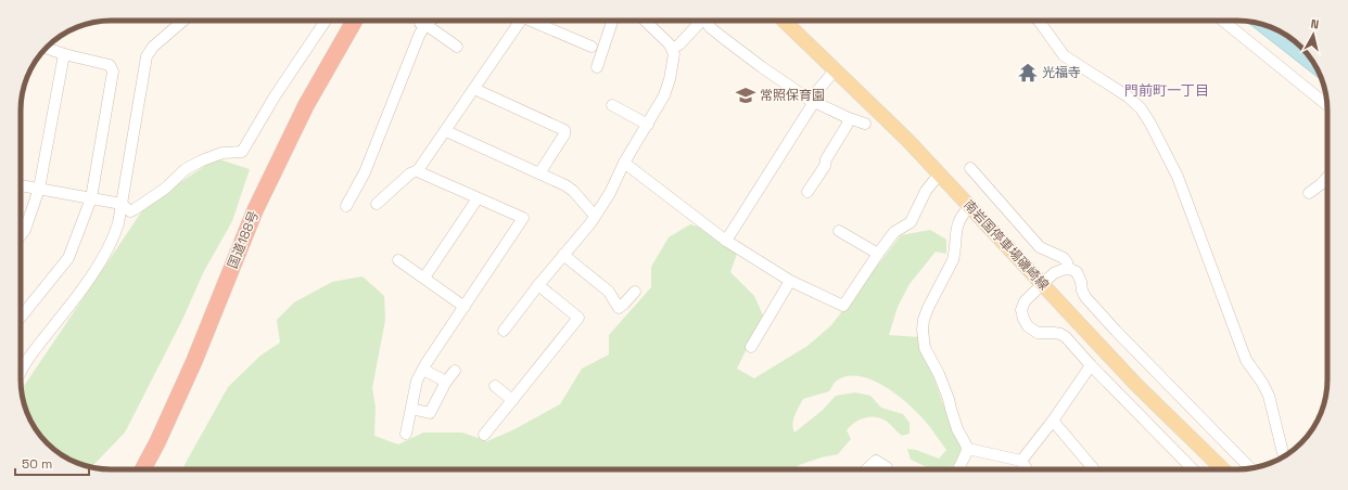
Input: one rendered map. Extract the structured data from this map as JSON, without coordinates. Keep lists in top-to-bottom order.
{
  "streets": {
    "highway": ["国道188号"],
    "main road": ["南岩国停車場磯崎線"]
  },
  "districts": ["門前町一丁目"],
  "places": {
    "temple": ["光福寺"],
    "school or university": ["常照保育園"]
  },
  "scale_bar": "50 m",
  "north": "top"
}
